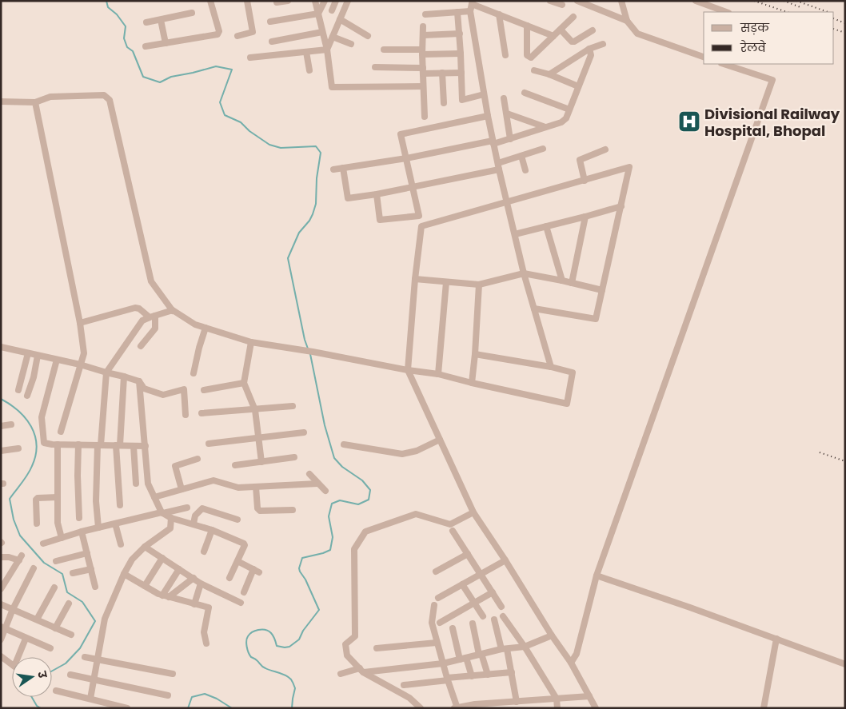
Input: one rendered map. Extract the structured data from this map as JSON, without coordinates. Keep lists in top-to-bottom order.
{
  "places": {
    "hospital": ["Divisional Railway Hospital, Bhopal"]
  },
  "legend": ["सड़क", "रेलवे"],
  "north": "right"
}
